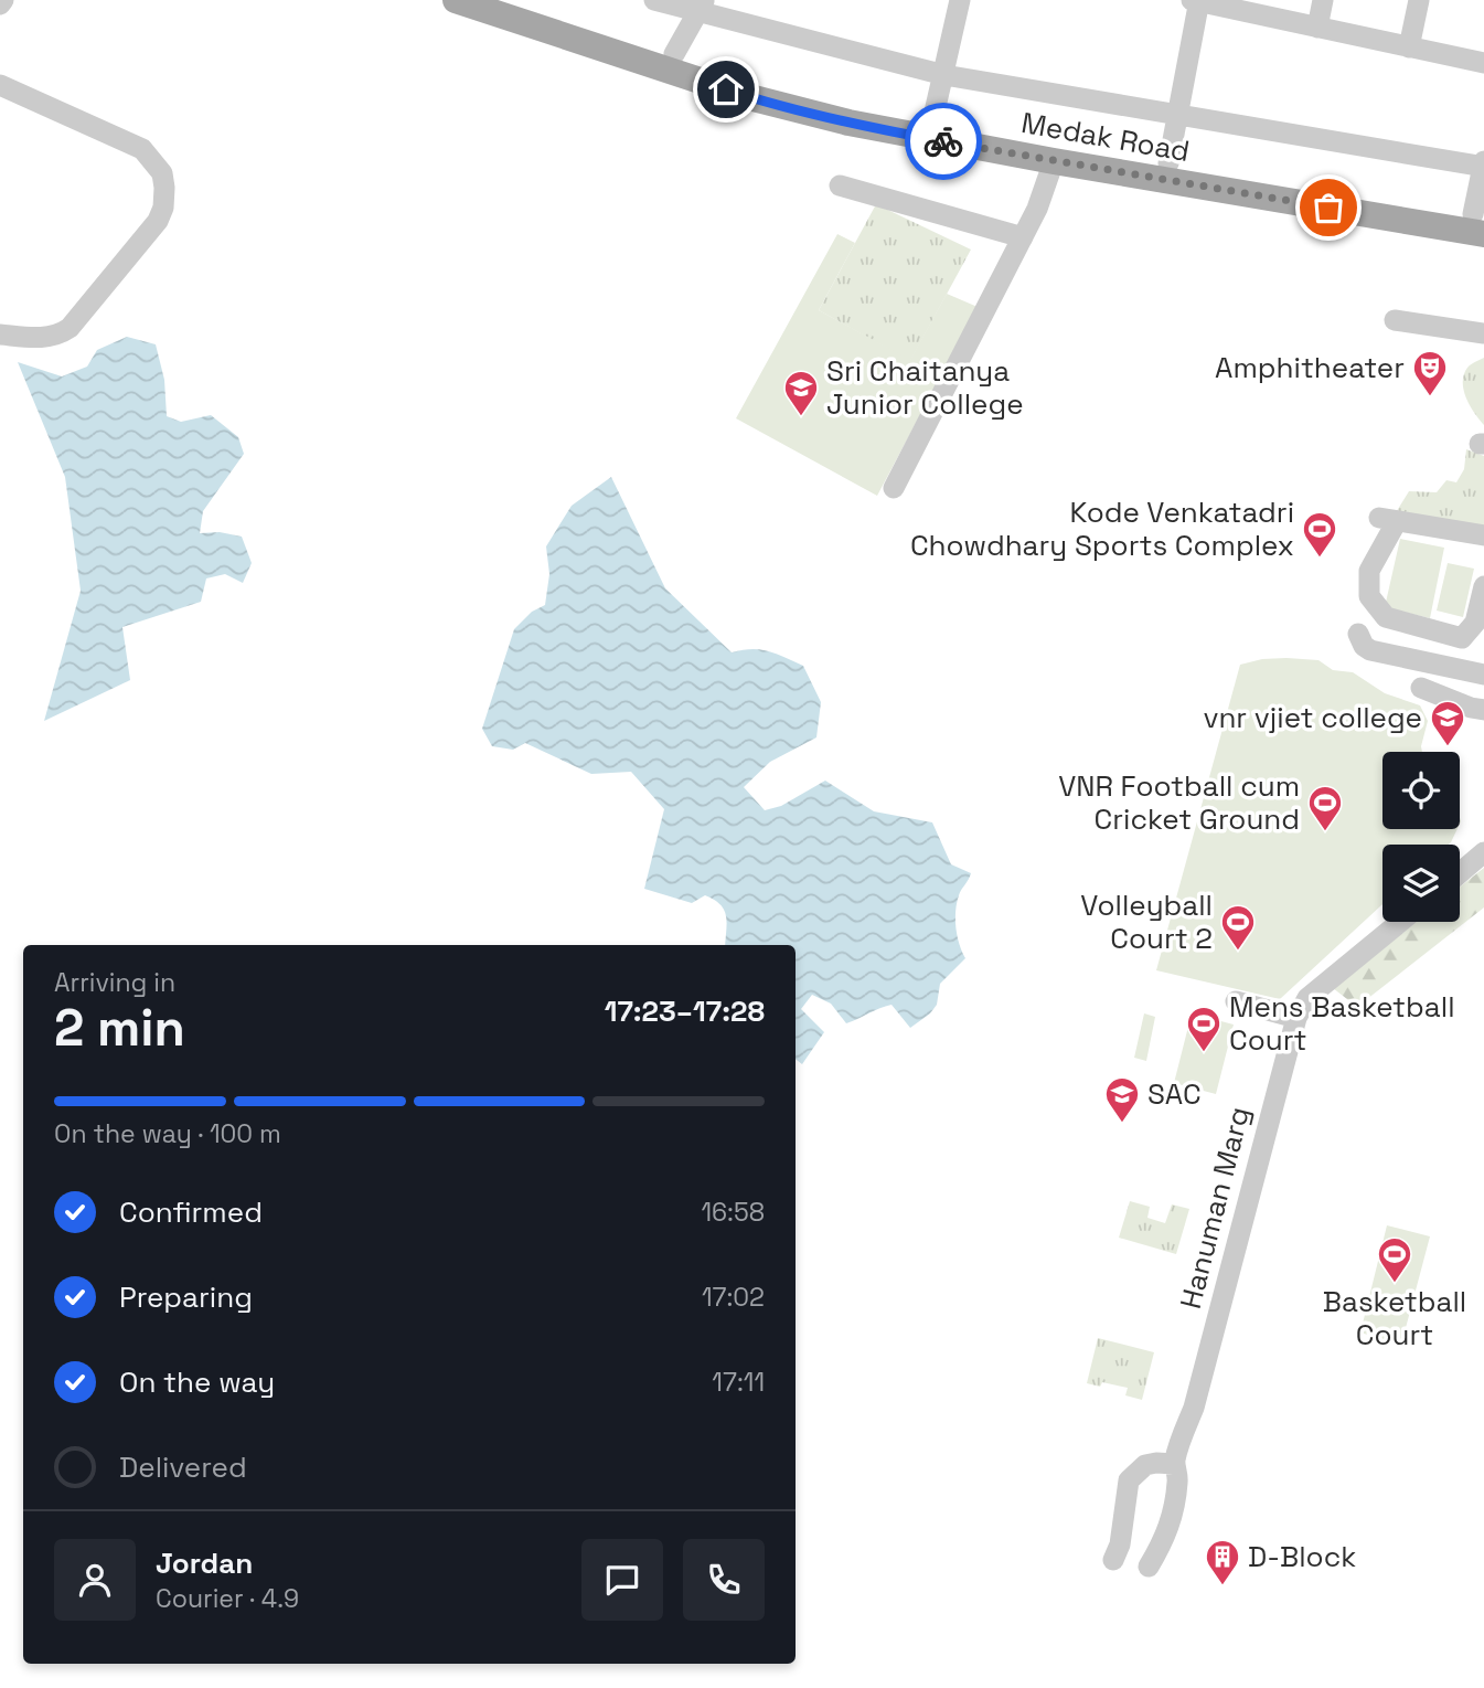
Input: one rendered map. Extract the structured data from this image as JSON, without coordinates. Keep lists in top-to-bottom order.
{
  "streets": {
    "main road": ["Medak Road"],
    "street": ["Hanuman Marg"]
  },
  "places": {
    "theatre": ["Amphitheater"],
    "school or university": ["Sri Chaitanya Junior College", "vnr vjiet college", "SAC"],
    "sports": [
      "Kode Venkatadri Chowdhary Sports Complex",
      "VNR Football cum Cricket Ground",
      "Volleyball Court 2",
      "Mens Basketball Court",
      "Basketball Court"
    ],
    "building": ["D-Block"]
  },
  "page": {
    "heading": ["2 min", "Arriving in", "17:23–17:28"],
    "panel": ["Jordan", "Courier · 4.9"],
    "bar": "On the way · 100 m",
    "list": [
      ["Confirmed", "16:58"],
      ["Preparing", "17:02"],
      ["On the way", "17:11"],
      "Delivered"
    ]
  }
}
